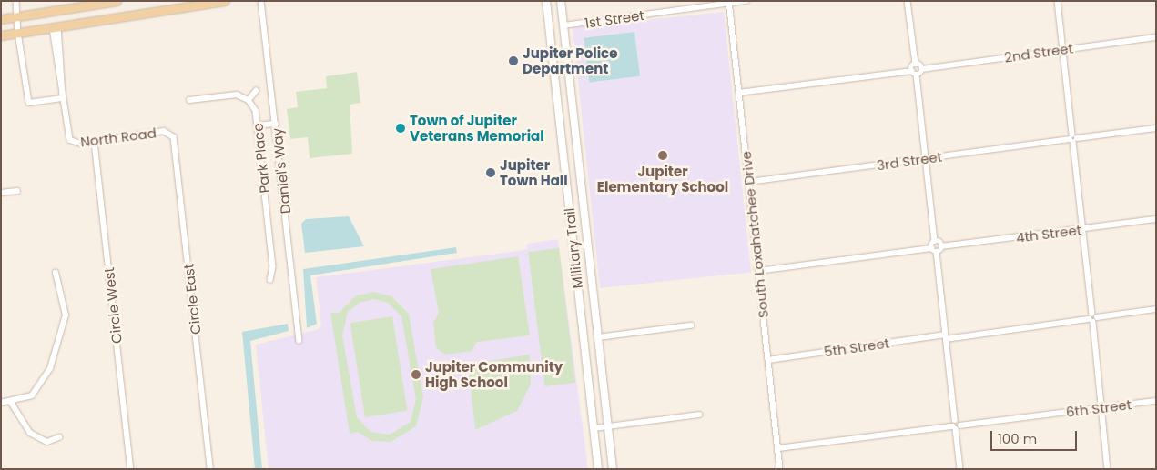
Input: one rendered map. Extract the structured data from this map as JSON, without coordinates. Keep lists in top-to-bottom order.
{
  "streets": {
    "main road": ["Military Trail"],
    "street": [
      "1st Street",
      "2nd Street",
      "North Road",
      "Park Place",
      "3rd Street",
      "Daniel's Way",
      "4th Street",
      "South Loxahatchee Drive",
      "Circle East",
      "Circle West",
      "5th Street",
      "6th Street"
    ]
  },
  "crossings": [
    ["1st Street", "South Loxahatchee Drive"],
    ["1st Street", "Military Trail"],
    ["North Road", "Circle East"],
    ["North Road", "Circle West"],
    ["3rd Street", "South Loxahatchee Drive"],
    ["South Loxahatchee Drive", "5th Street"],
    ["South Loxahatchee Drive", "6th Street"]
  ],
  "places": [
    "Jupiter Police Department",
    "Town of Jupiter Veterans Memorial",
    "Jupiter Elementary School",
    "Jupiter Town Hall",
    "Jupiter Community High School"
  ],
  "scale_bar": "100 m"
}
